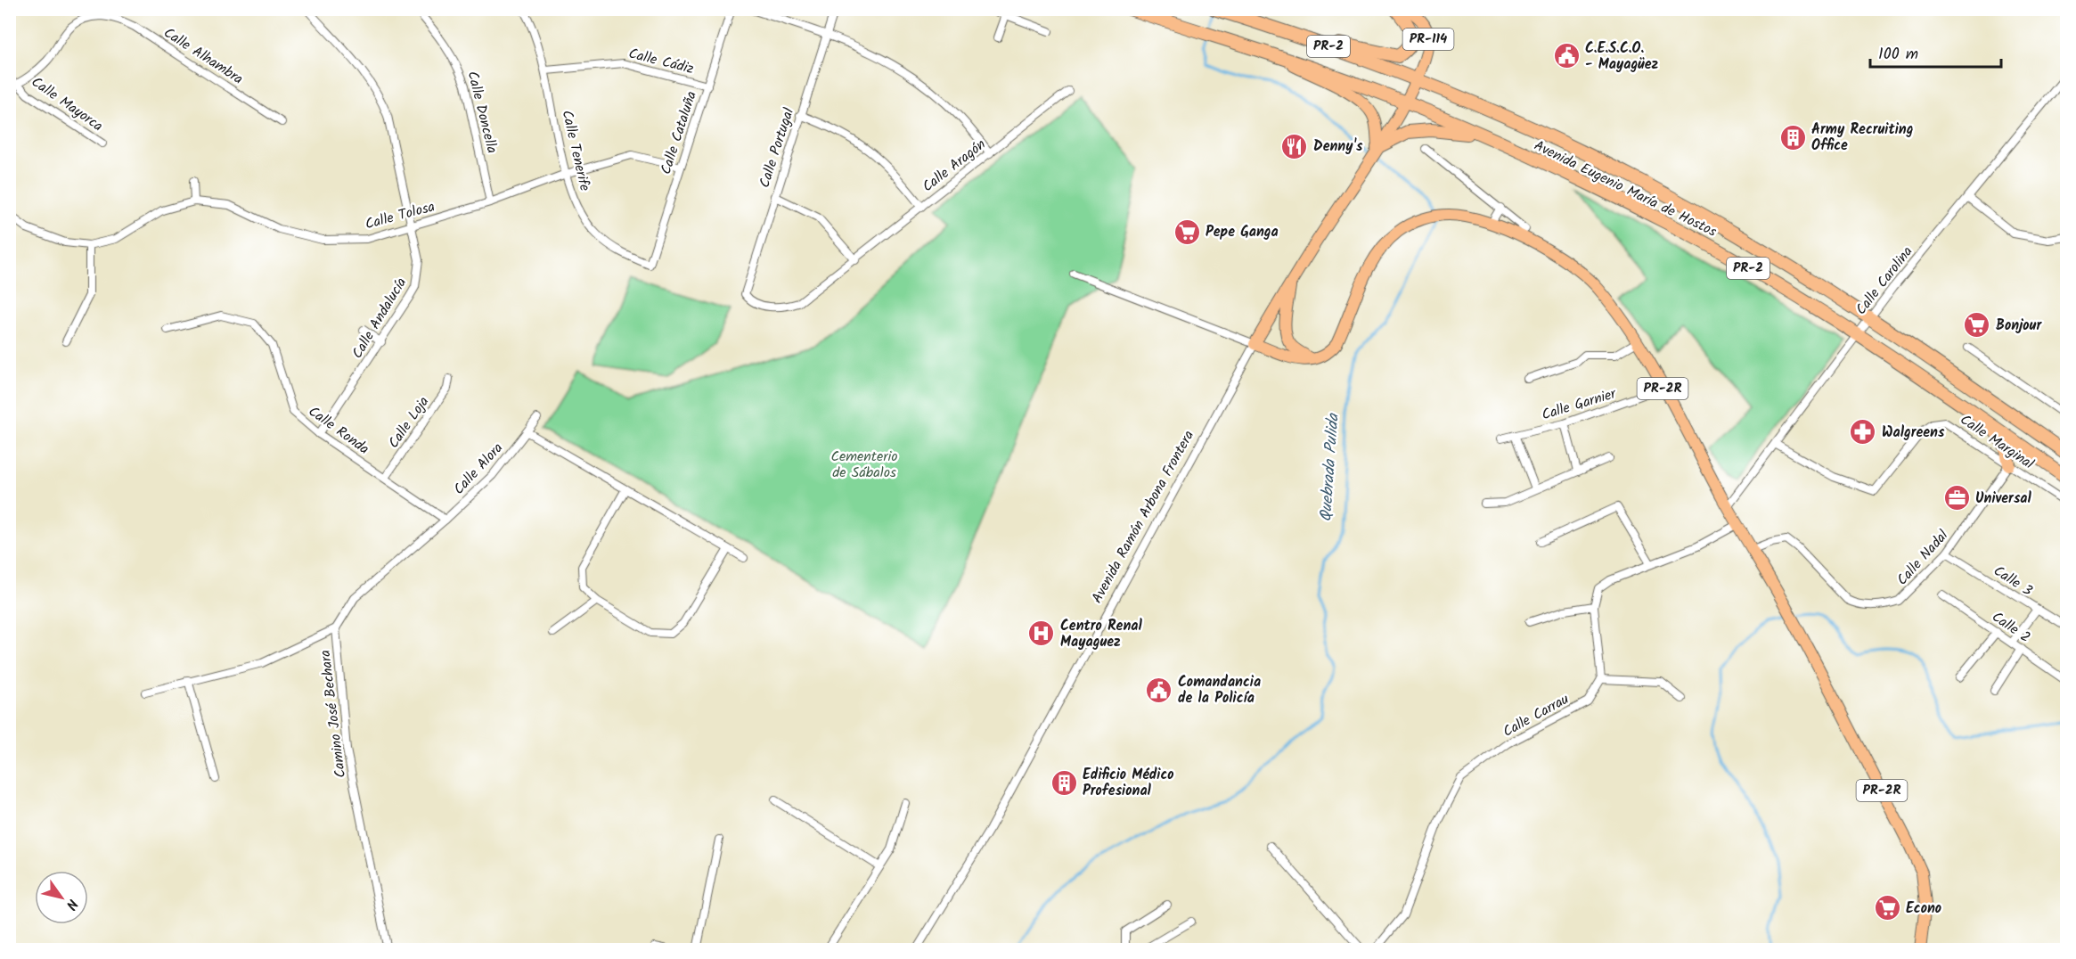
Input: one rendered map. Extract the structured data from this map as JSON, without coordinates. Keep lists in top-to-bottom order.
{
  "streets": {
    "highway": ["PR-2", "Avenida Eugenio María de Hostos"],
    "main road": ["PR-114", "PR-2R", "Avenida Ramón Arbona Frontera"],
    "street": [
      "Calle Alhambra",
      "Calle Cádiz",
      "Calle Mayorca",
      "Calle Doncella",
      "Calle Cataluña",
      "Calle Portugal",
      "Calle Tenerife",
      "Calle Aragón",
      "Calle Tolosa",
      "Calle Carolina",
      "Calle Andalucía",
      "Calle Garnier",
      "Calle Loja",
      "Calle Ronda",
      "Calle Marginal",
      "Calle Alora",
      "Calle Nadal",
      "Calle 3",
      "Calle 2",
      "Camino José Bechara",
      "Calle Carrau"
    ]
  },
  "crossings": [
    ["PR-114", "Avenida Eugenio María de Hostos"],
    ["PR-114", "Avenida Ramón Arbona Frontera"],
    ["Calle Alhambra", "Calle Mayorca"],
    ["Calle Cádiz", "Calle Cataluña"],
    ["Calle Cádiz", "Calle Tenerife"],
    ["Calle Doncella", "Calle Tolosa"],
    ["Calle Cataluña", "Calle Tenerife"],
    ["Calle Cataluña", "Calle Tolosa"],
    ["Calle Portugal", "Calle Aragón"],
    ["Calle Tenerife", "Calle Tolosa"],
    ["Avenida Eugenio María de Hostos", "Calle Carolina"],
    ["Avenida Eugenio María de Hostos", "Avenida Ramón Arbona Frontera"],
    ["Calle Tolosa", "Calle Andalucía"],
    ["Calle Carolina", "PR-2R"],
    ["Calle Carolina", "Calle Marginal"],
    ["Calle Andalucía", "Calle Ronda"],
    ["PR-2R", "Calle Garnier"],
    ["PR-2R", "Calle Nadal"],
    ["Calle Loja", "Calle Ronda"],
    ["Calle Ronda", "Calle Alora"],
    ["Calle Ronda", "Camino José Bechara"],
    ["Calle Marginal", "Calle Nadal"],
    ["Calle Alora", "Camino José Bechara"],
    ["Calle Nadal", "Calle 3"]
  ],
  "water": ["Quebrada Pulida"],
  "parks": ["Cementerio de Sábalos"],
  "places": {
    "public building": ["C.E.S.C.O. - Mayagüez", "Comandancia de la Policía"],
    "building": ["Army Recruiting Office", "Edificio Médico Profesional"],
    "restaurant": ["Denny's"],
    "supermarket": ["Pepe Ganga", "Bonjour", "Econo"],
    "pharmacy": ["Walgreens"],
    "office": ["Universal"],
    "hospital": ["Centro Renal Mayaguez"]
  },
  "scale_bar": "100 m",
  "north": "bottom right"
}
